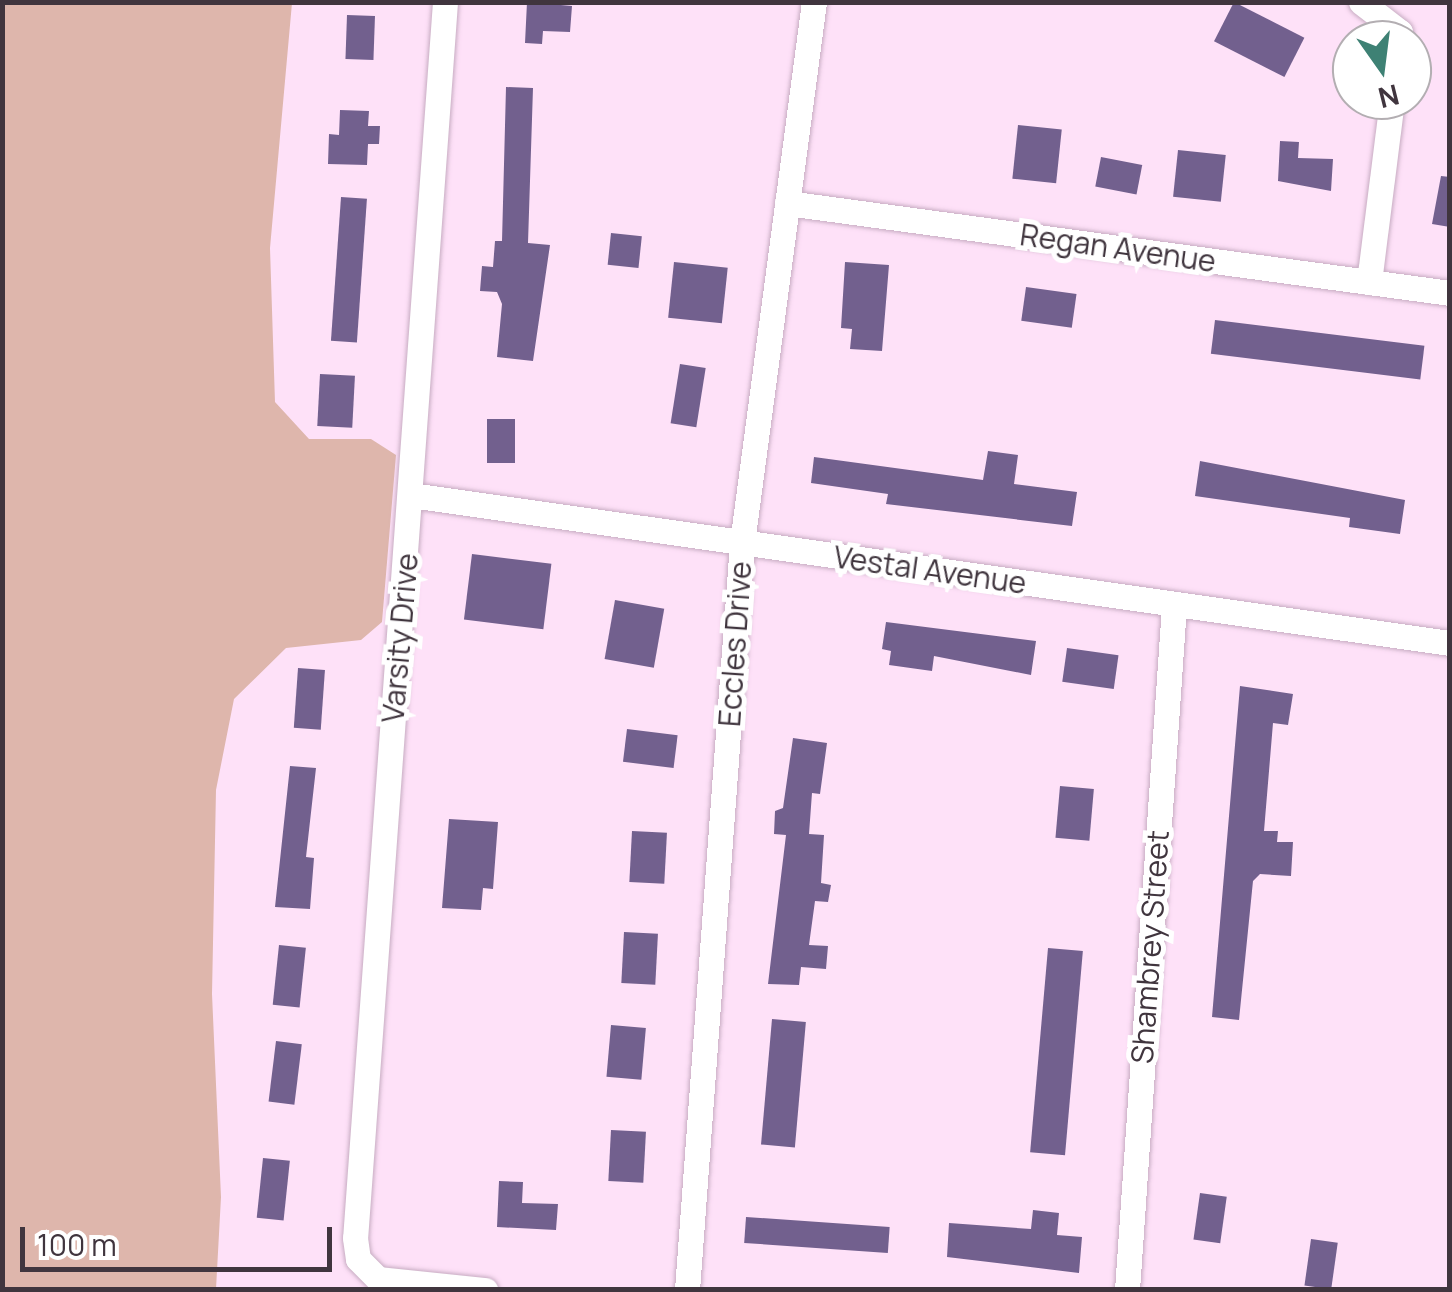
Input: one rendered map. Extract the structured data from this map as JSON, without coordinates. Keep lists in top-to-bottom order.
{
  "streets": {
    "street": [
      "Regan Avenue",
      "Vestal Avenue",
      "Varsity Drive",
      "Eccles Drive",
      "Shambrey Street"
    ]
  },
  "crossings": [
    ["Regan Avenue", "Eccles Drive"],
    ["Vestal Avenue", "Varsity Drive"],
    ["Vestal Avenue", "Eccles Drive"],
    ["Vestal Avenue", "Shambrey Street"]
  ],
  "scale_bar": "100 m",
  "north": "bottom"
}
